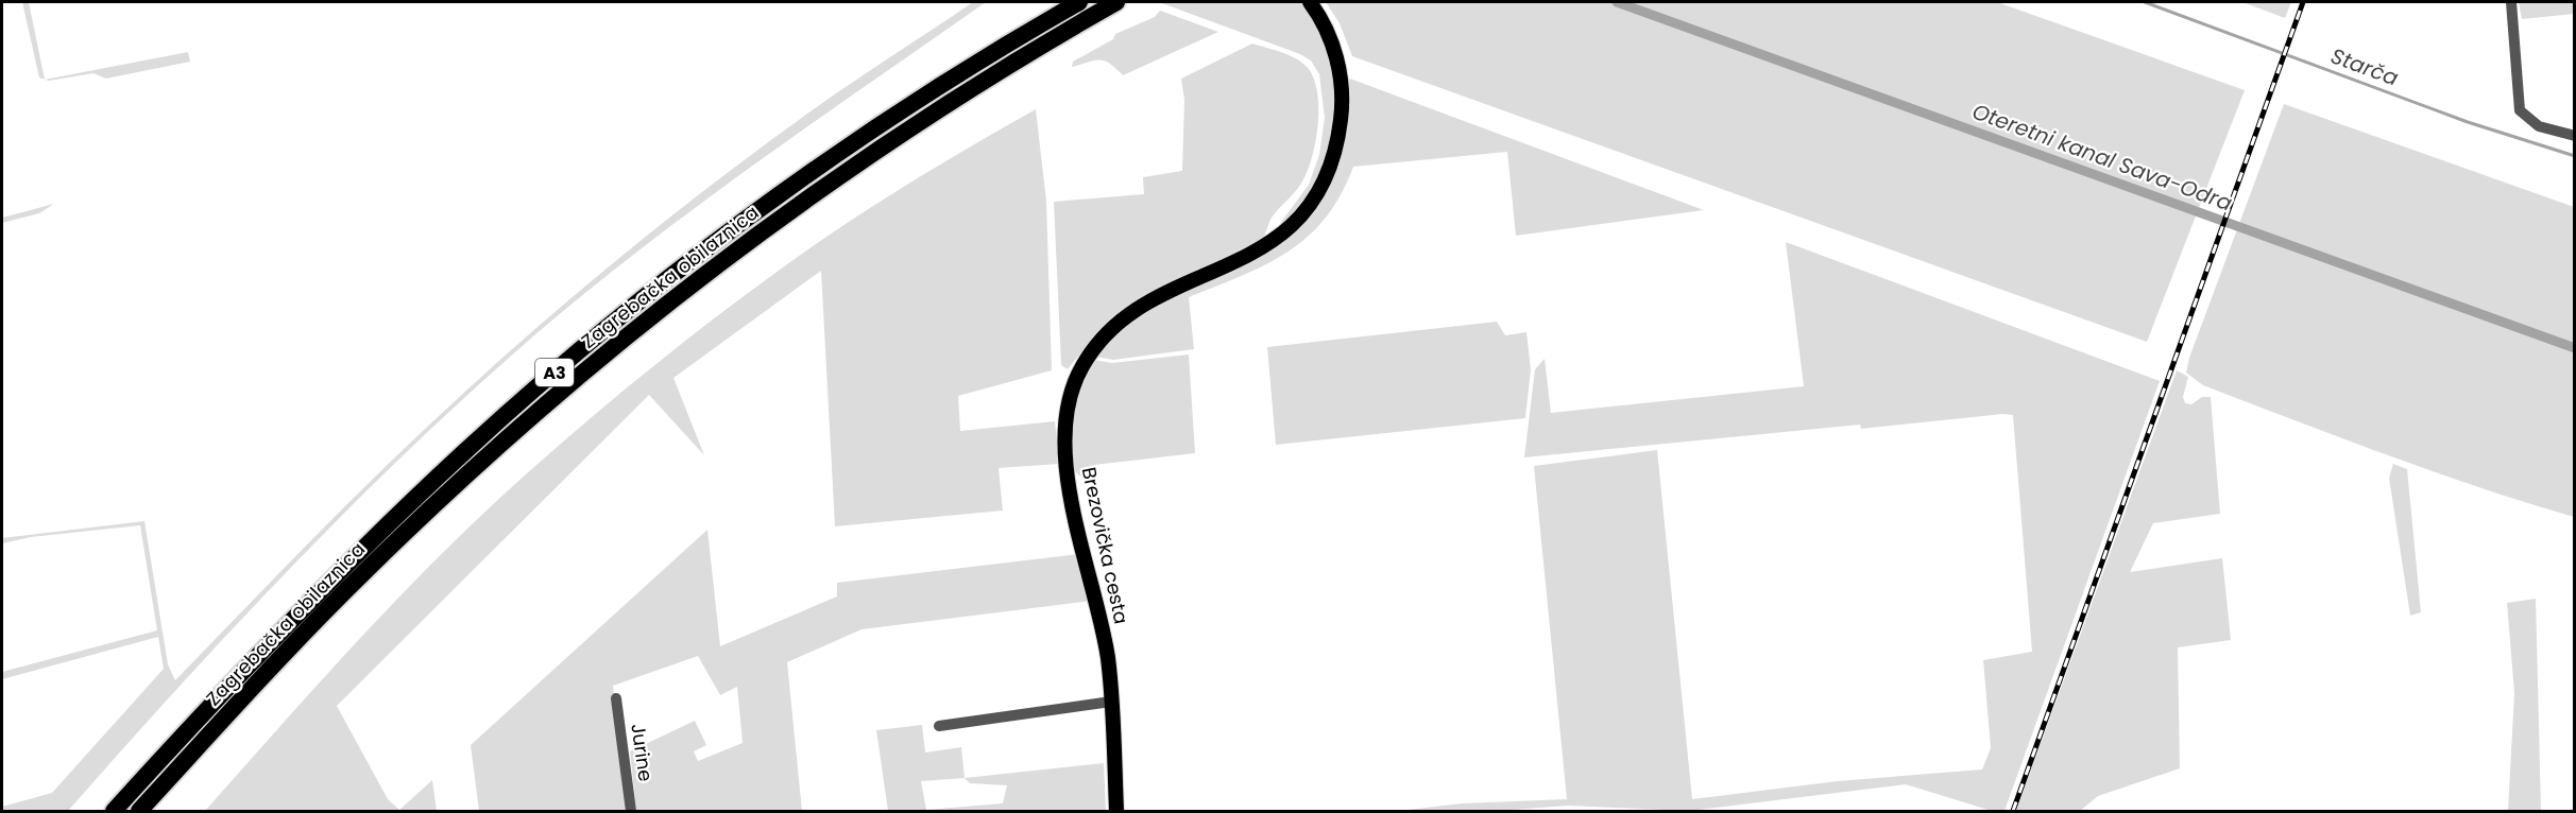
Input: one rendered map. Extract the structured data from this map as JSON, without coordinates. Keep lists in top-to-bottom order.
{
  "streets": {
    "highway": ["Zagrebačka obilaznica", "A3"],
    "main road": ["Brezovička cesta"],
    "street": ["Jurine"]
  },
  "water": ["Starča", "Oteretni kanal Sava-Odra"]
}
